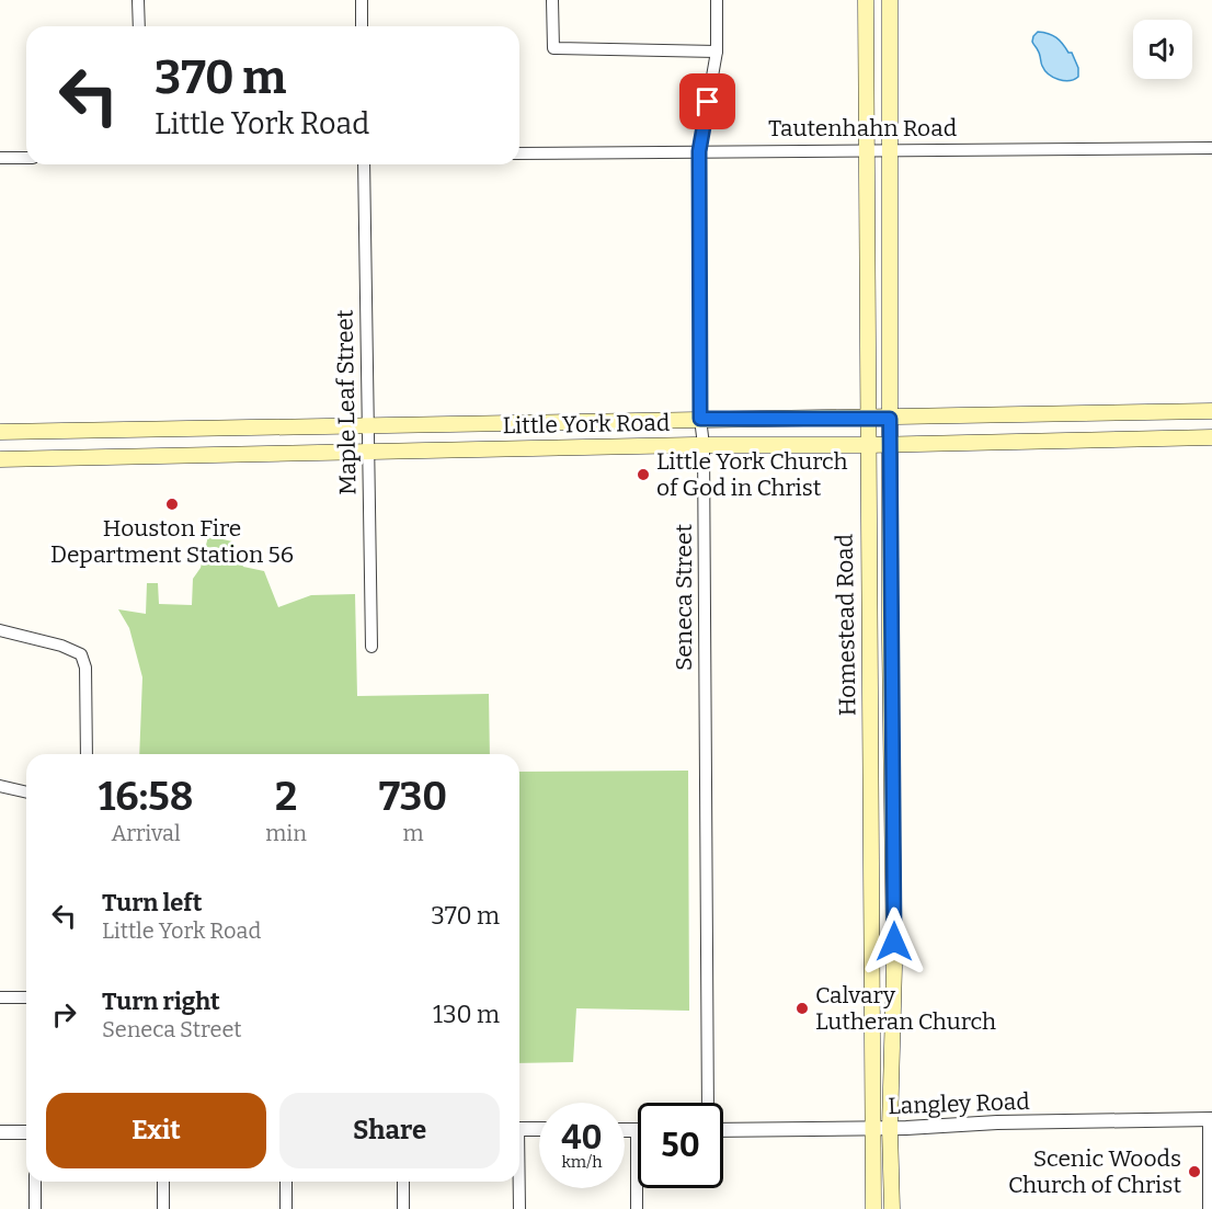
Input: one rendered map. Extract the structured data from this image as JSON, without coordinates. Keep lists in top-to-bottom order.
{
  "streets": {
    "main road": ["Little York Road", "Homestead Road"],
    "street": [
      "Tautenhahn Road",
      "Maple Leaf Street",
      "Seneca Street",
      "Langley Road"
    ]
  },
  "crossings": [
    ["Tautenhahn Road", "Seneca Street"],
    ["Tautenhahn Road", "Homestead Road"],
    ["Maple Leaf Street", "Little York Road"],
    ["Little York Road", "Seneca Street"],
    ["Little York Road", "Homestead Road"],
    ["Homestead Road", "Langley Road"]
  ],
  "places": [
    "Little York Church of God in Christ",
    "Houston Fire Department Station 56",
    "Calvary Lutheran Church",
    "Scenic Woods Church of Christ"
  ],
  "page": {
    "turn": ["370 m", "Little York Road"],
    "eta": [
      "16:58",
      "Arrival",
      "2",
      "min",
      "730",
      "m"
    ],
    "list": [
      {
        "name": "Turn left",
        "note": "Little York Road",
        "value": "370 m"
      },
      {
        "name": "Turn right",
        "note": "Seneca Street",
        "value": "130 m"
      }
    ],
    "buttons": ["Exit", "Share"],
    "speed": "40 km/h",
    "limit": "50"
  }
}
